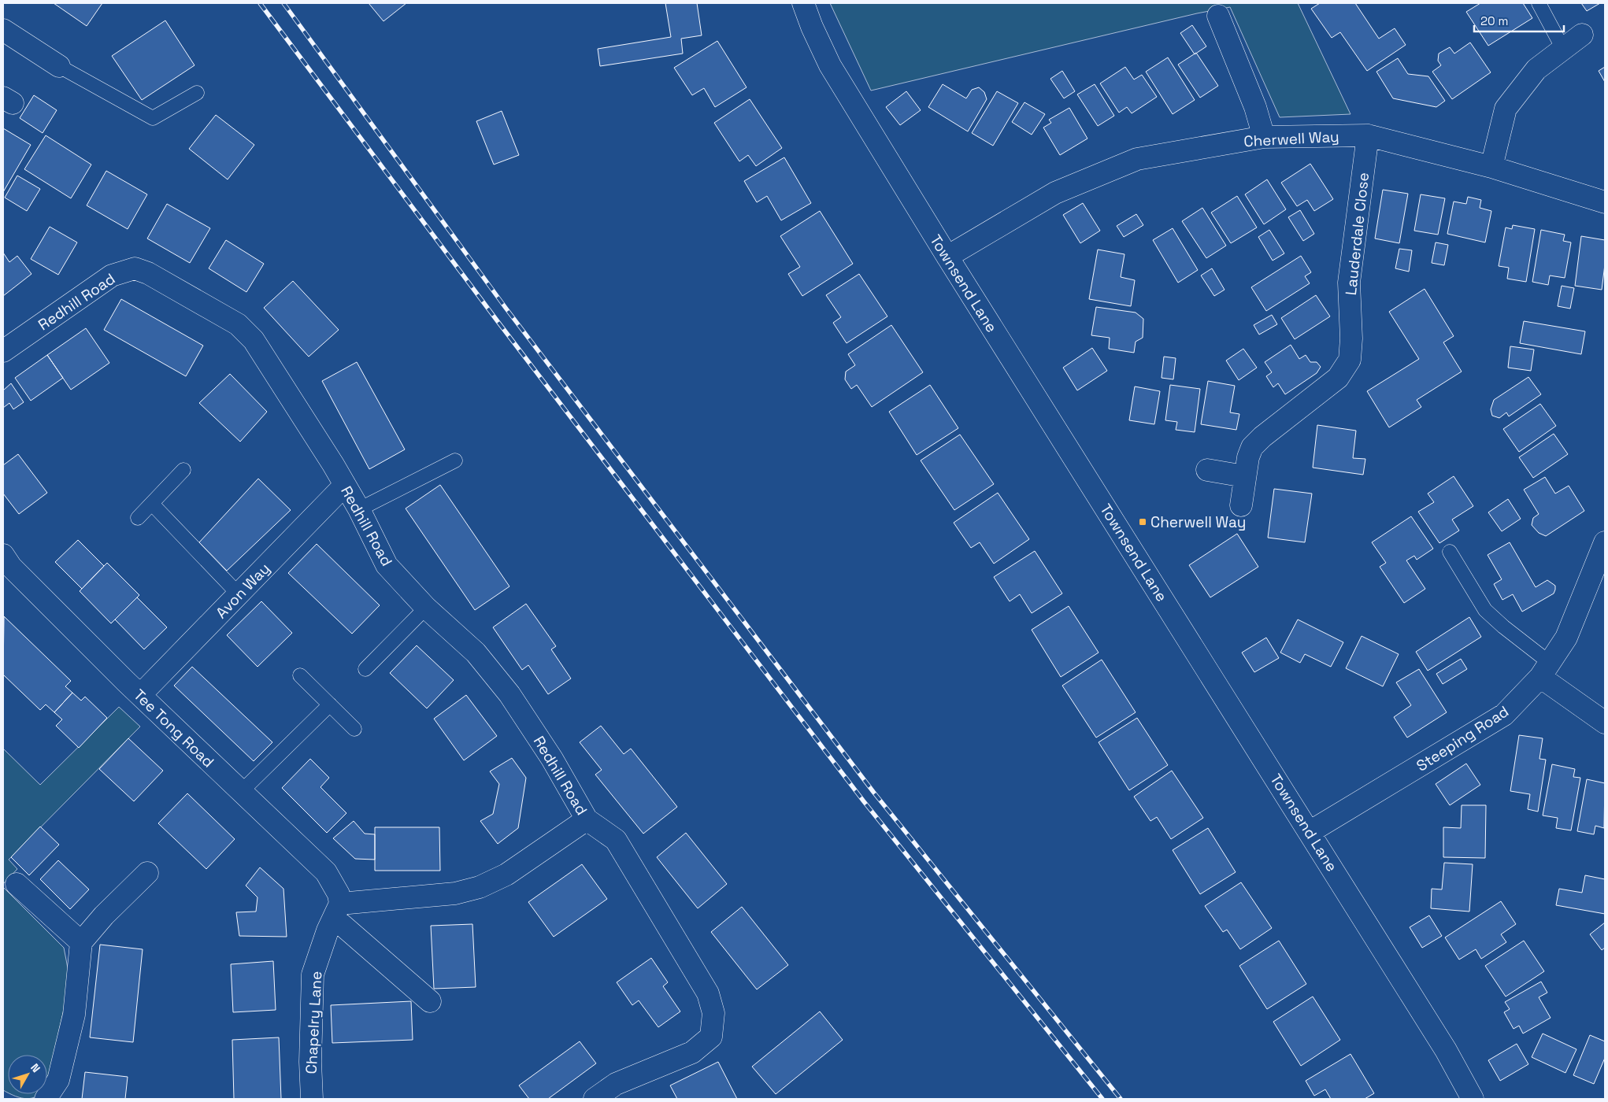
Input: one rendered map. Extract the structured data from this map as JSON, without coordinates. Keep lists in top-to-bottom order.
{
  "streets": {
    "street": [
      "Cherwell Way",
      "Lauderdale Close",
      "Townsend Lane",
      "Redhill Road",
      "Avon Way",
      "Tee Tong Road",
      "Steeping Road",
      "Chapelry Lane"
    ]
  },
  "crossings": [
    ["Cherwell Way", "Lauderdale Close"],
    ["Cherwell Way", "Townsend Lane"],
    ["Townsend Lane", "Steeping Road"],
    ["Redhill Road", "Avon Way"],
    ["Avon Way", "Tee Tong Road"],
    ["Tee Tong Road", "Chapelry Lane"]
  ],
  "places": {
    "transit": ["Cherwell Way"]
  },
  "scale_bar": "20 m",
  "north": "top right"
}
